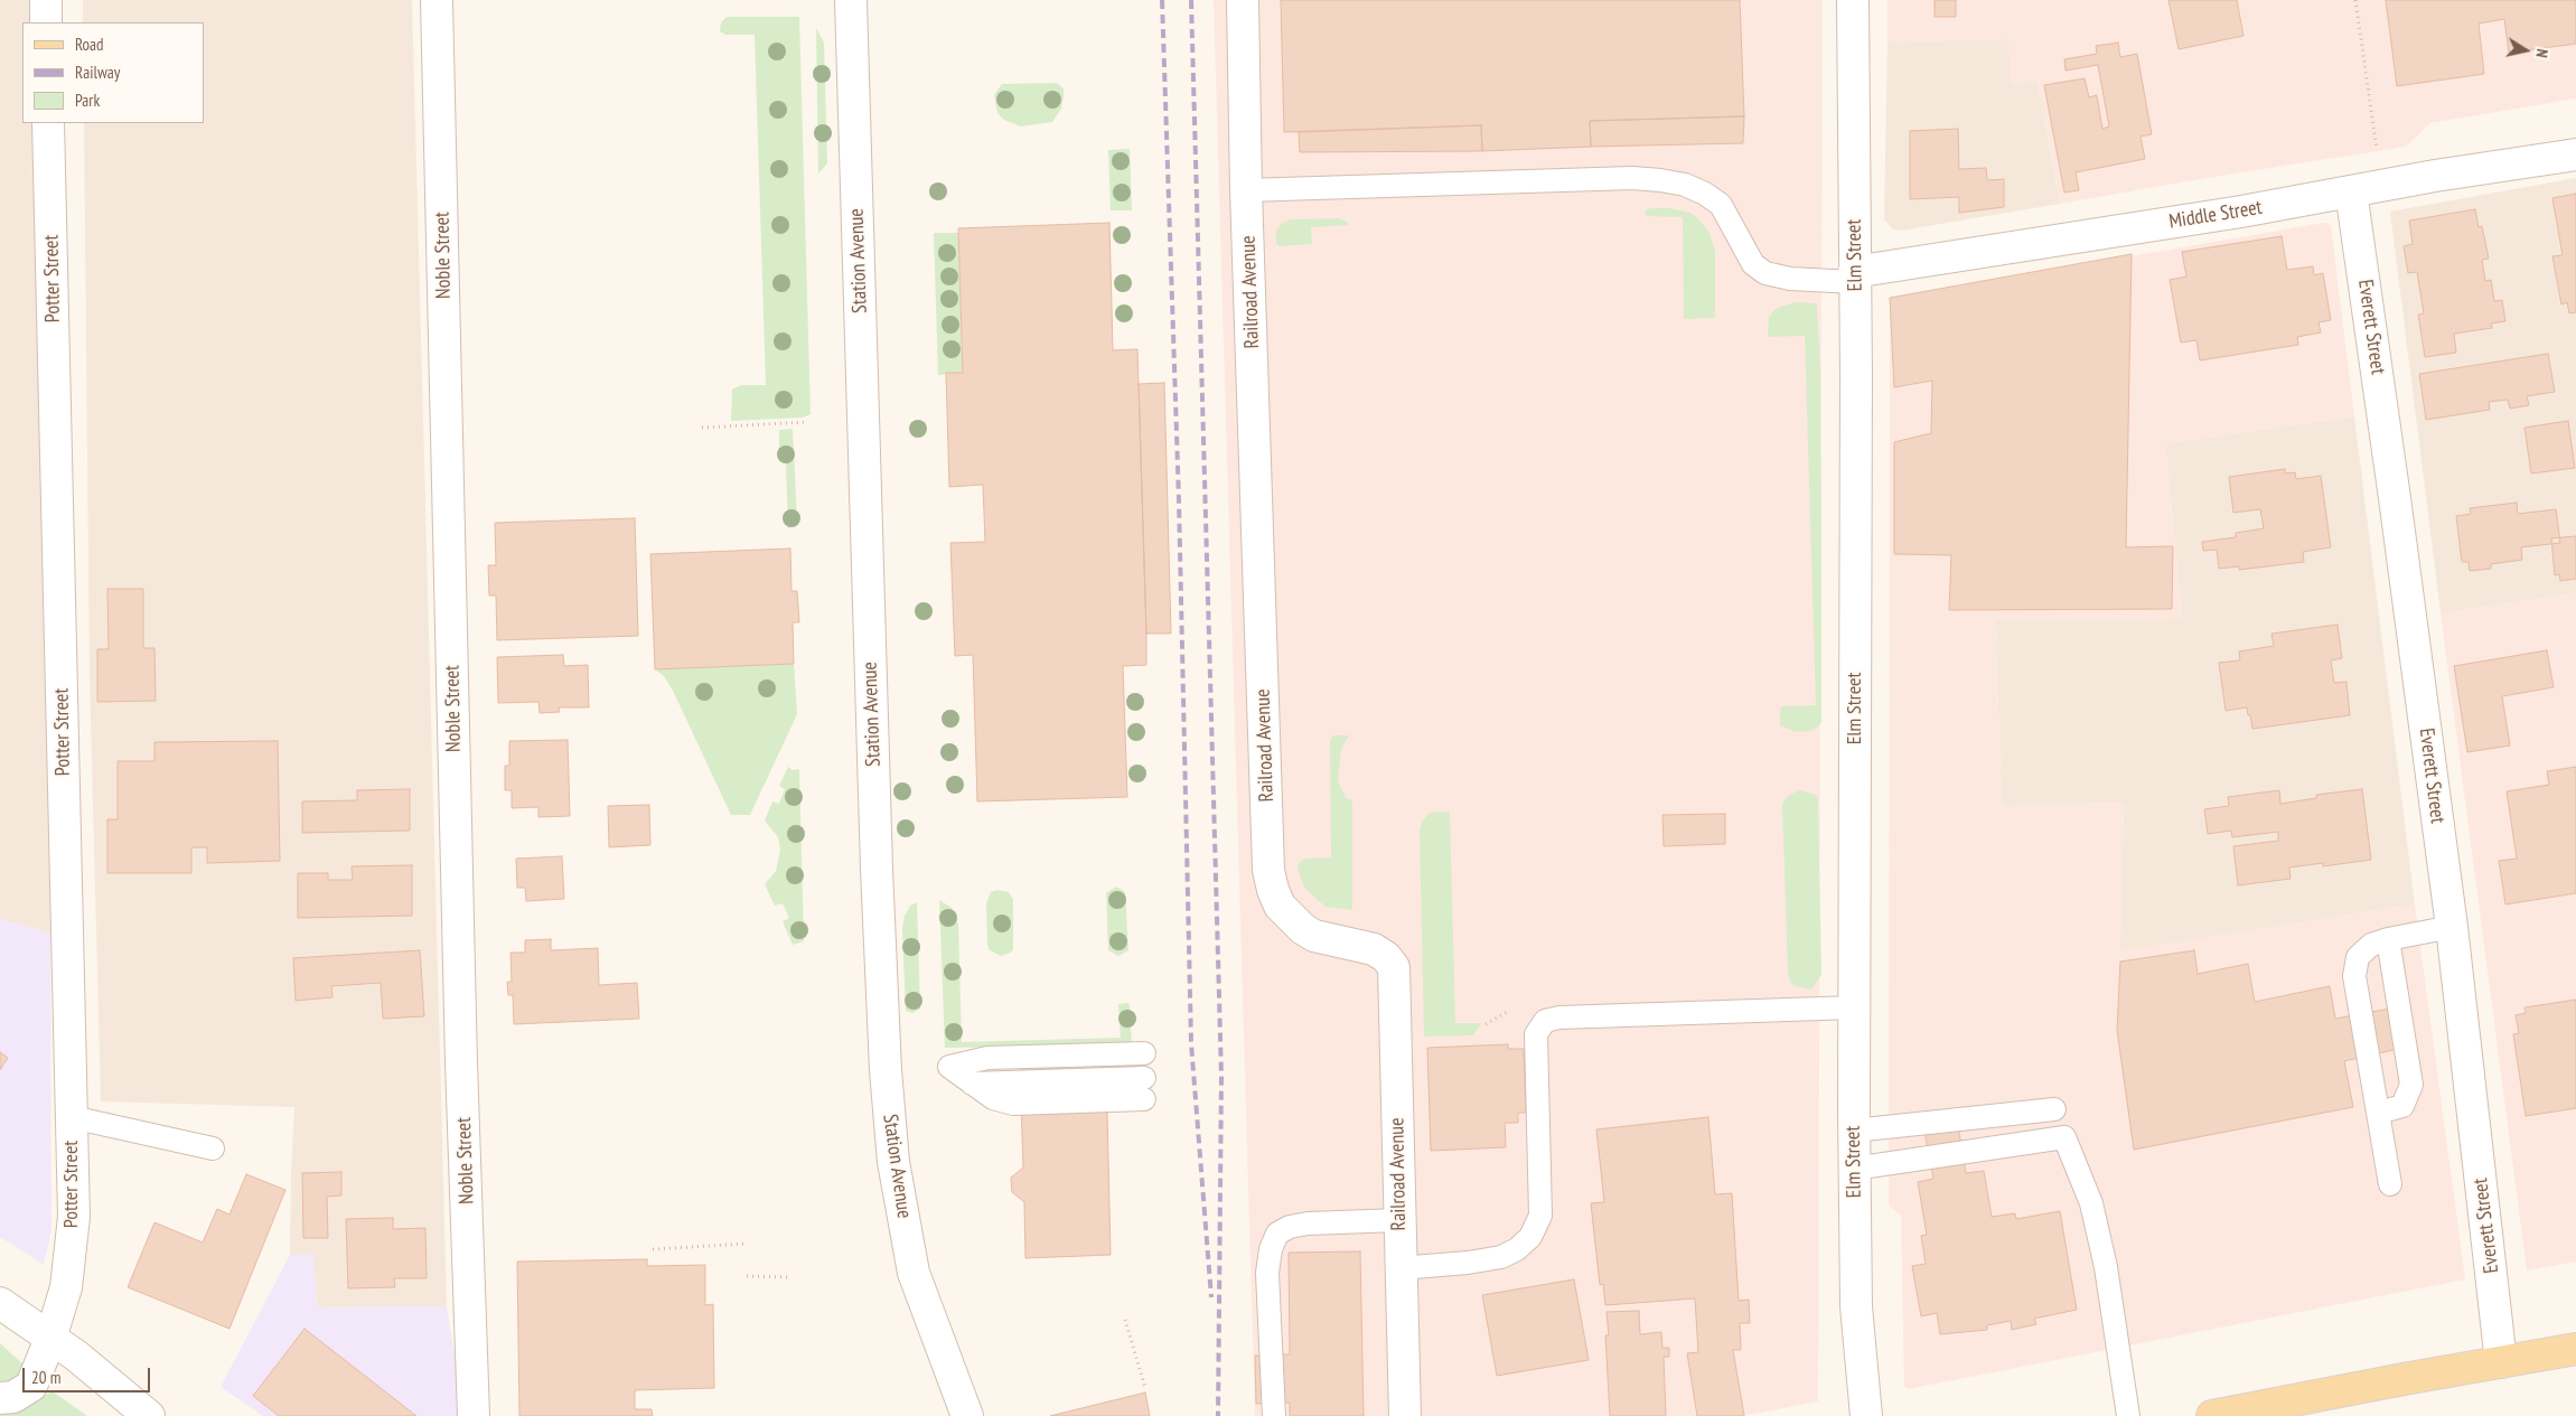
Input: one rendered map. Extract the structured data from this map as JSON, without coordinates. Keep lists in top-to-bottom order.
{
  "streets": {
    "street": [
      "Middle Street",
      "Noble Street",
      "Elm Street",
      "Station Avenue",
      "Potter Street",
      "Railroad Avenue",
      "Everett Street"
    ]
  },
  "crossings": [
    ["Middle Street", "Elm Street"],
    ["Middle Street", "Everett Street"]
  ],
  "legend": ["Road", "Railway", "Park"],
  "scale_bar": "20 m",
  "north": "right"
}
